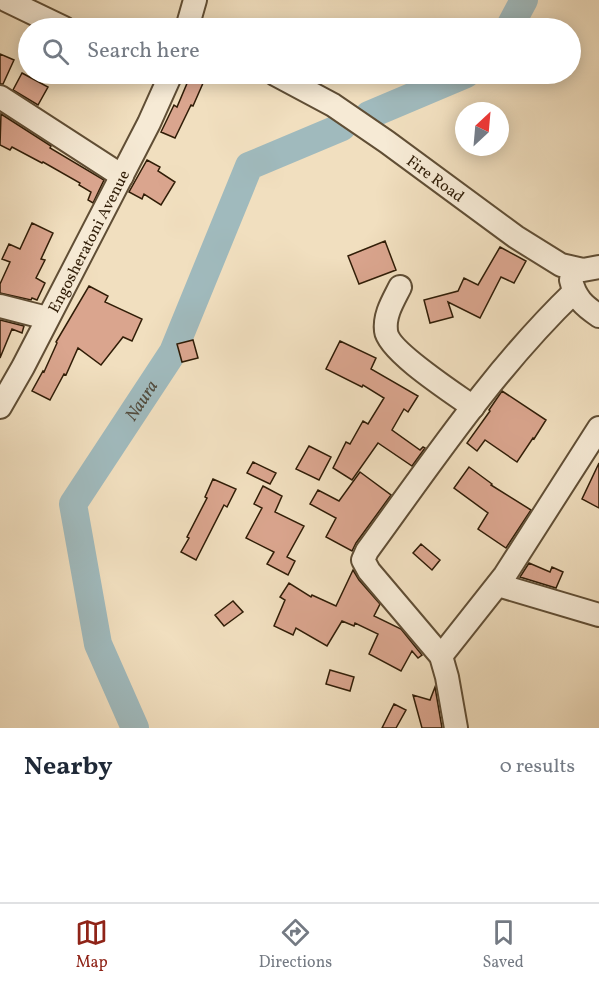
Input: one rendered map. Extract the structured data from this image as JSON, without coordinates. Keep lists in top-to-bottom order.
{
  "streets": {
    "street": ["Fire Road", "Engosheratoni Avenue"]
  },
  "water": ["Naura"],
  "north": "top right",
  "page": {
    "search": "Search here",
    "heading": ["Nearby", "0 results"],
    "nav": ["Map", "Directions", "Saved"]
  }
}
